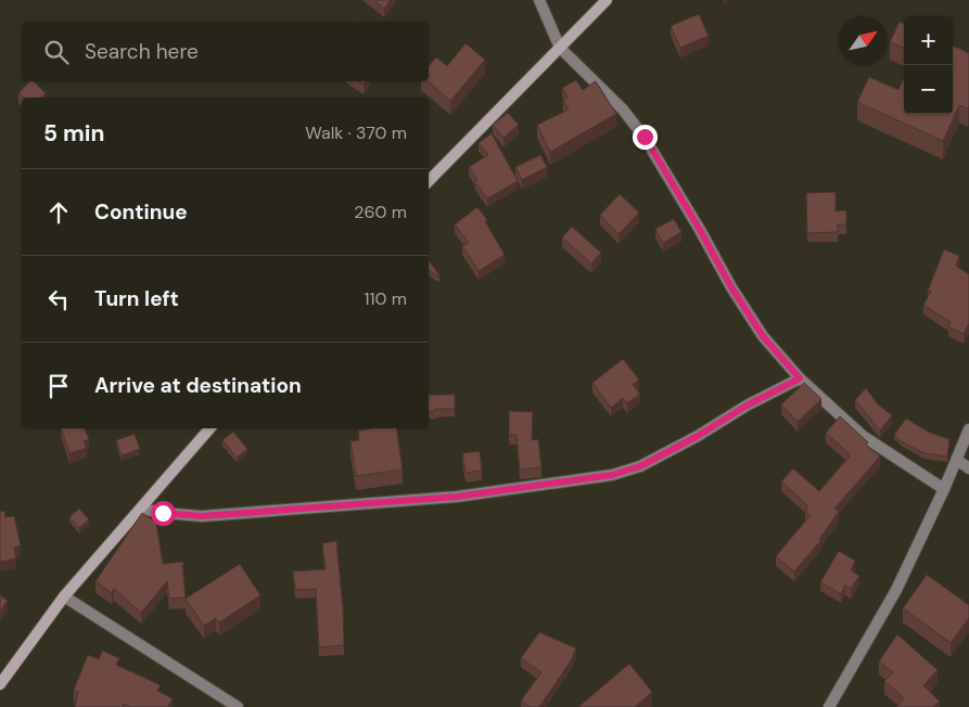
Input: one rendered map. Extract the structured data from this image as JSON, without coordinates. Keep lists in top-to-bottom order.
{
  "north": "top right",
  "page": {
    "map_buttons": ["+", "−"],
    "search": "Search here",
    "heading": ["5 min", "Walk · 370 m"],
    "list": [
      ["Continue", "260 m"],
      ["Turn left", "110 m"],
      "Arrive at destination"
    ]
  }
}
